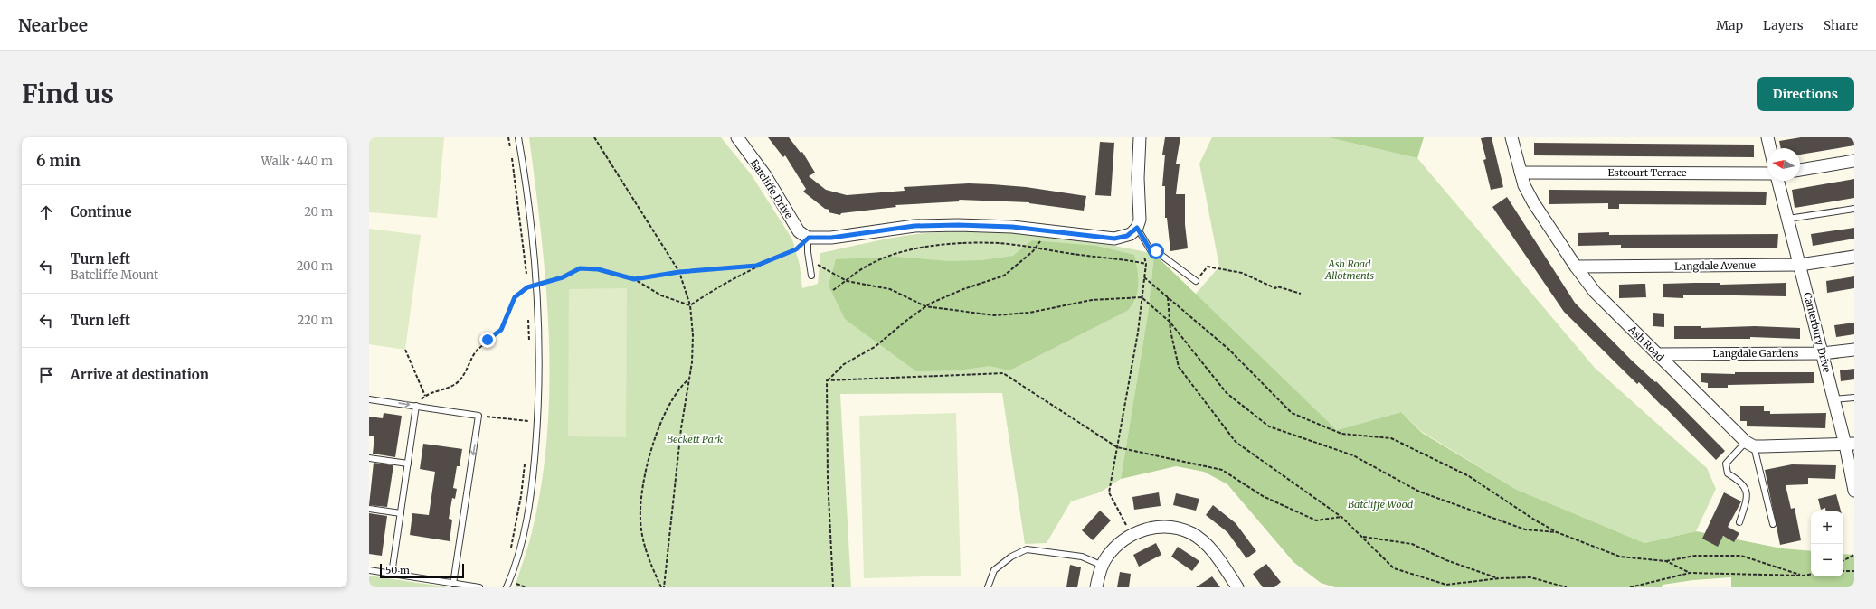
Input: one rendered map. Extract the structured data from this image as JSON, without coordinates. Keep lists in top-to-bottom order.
{
  "streets": {
    "street": [
      "Estcourt Terrace",
      "Batcliffe Drive",
      "Langdale Avenue",
      "Canterbury Drive",
      "Ash Road",
      "Langdale Gardens"
    ]
  },
  "crossings": [
    ["Estcourt Terrace", "Ash Road"],
    ["Langdale Avenue", "Canterbury Drive"],
    ["Langdale Avenue", "Ash Road"],
    ["Canterbury Drive", "Langdale Gardens"],
    ["Ash Road", "Langdale Gardens"]
  ],
  "parks": ["Ash Road Allotments", "Beckett Park", "Batcliffe Wood"],
  "scale_bar": "50 m",
  "north": "left",
  "page": {
    "header": "Nearbee",
    "nav": ["Map", "Layers", "Share"],
    "buttons": "Directions",
    "title": "Find us",
    "heading": ["6 min", "Walk · 440 m"],
    "list": [
      ["Continue", "20 m"],
      ["Turn left", "Batcliffe Mount", "200 m"],
      ["Turn left", "220 m"],
      "Arrive at destination"
    ],
    "map_buttons": ["+", "−"],
    "scale": "50 m"
  }
}
